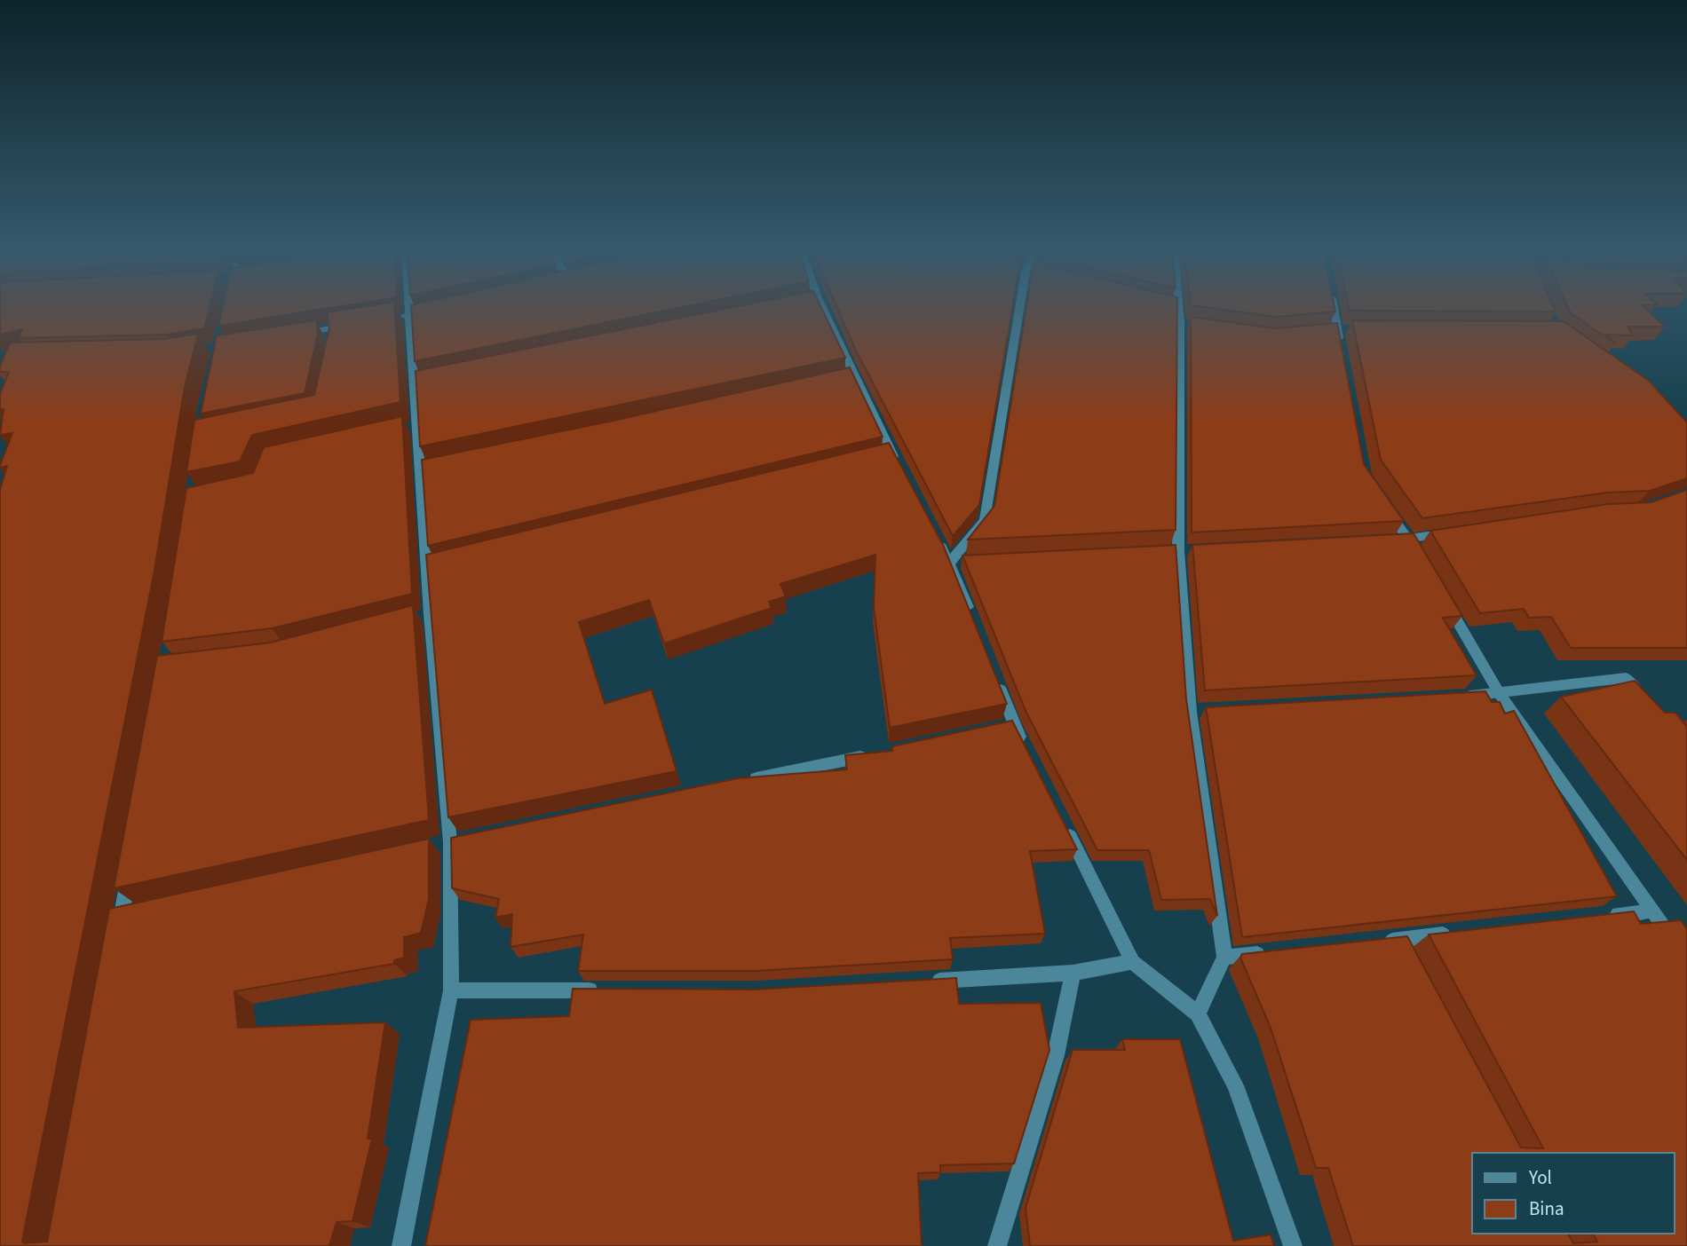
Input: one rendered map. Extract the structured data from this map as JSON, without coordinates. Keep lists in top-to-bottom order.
{
  "legend": ["Yol", "Bina"]
}
